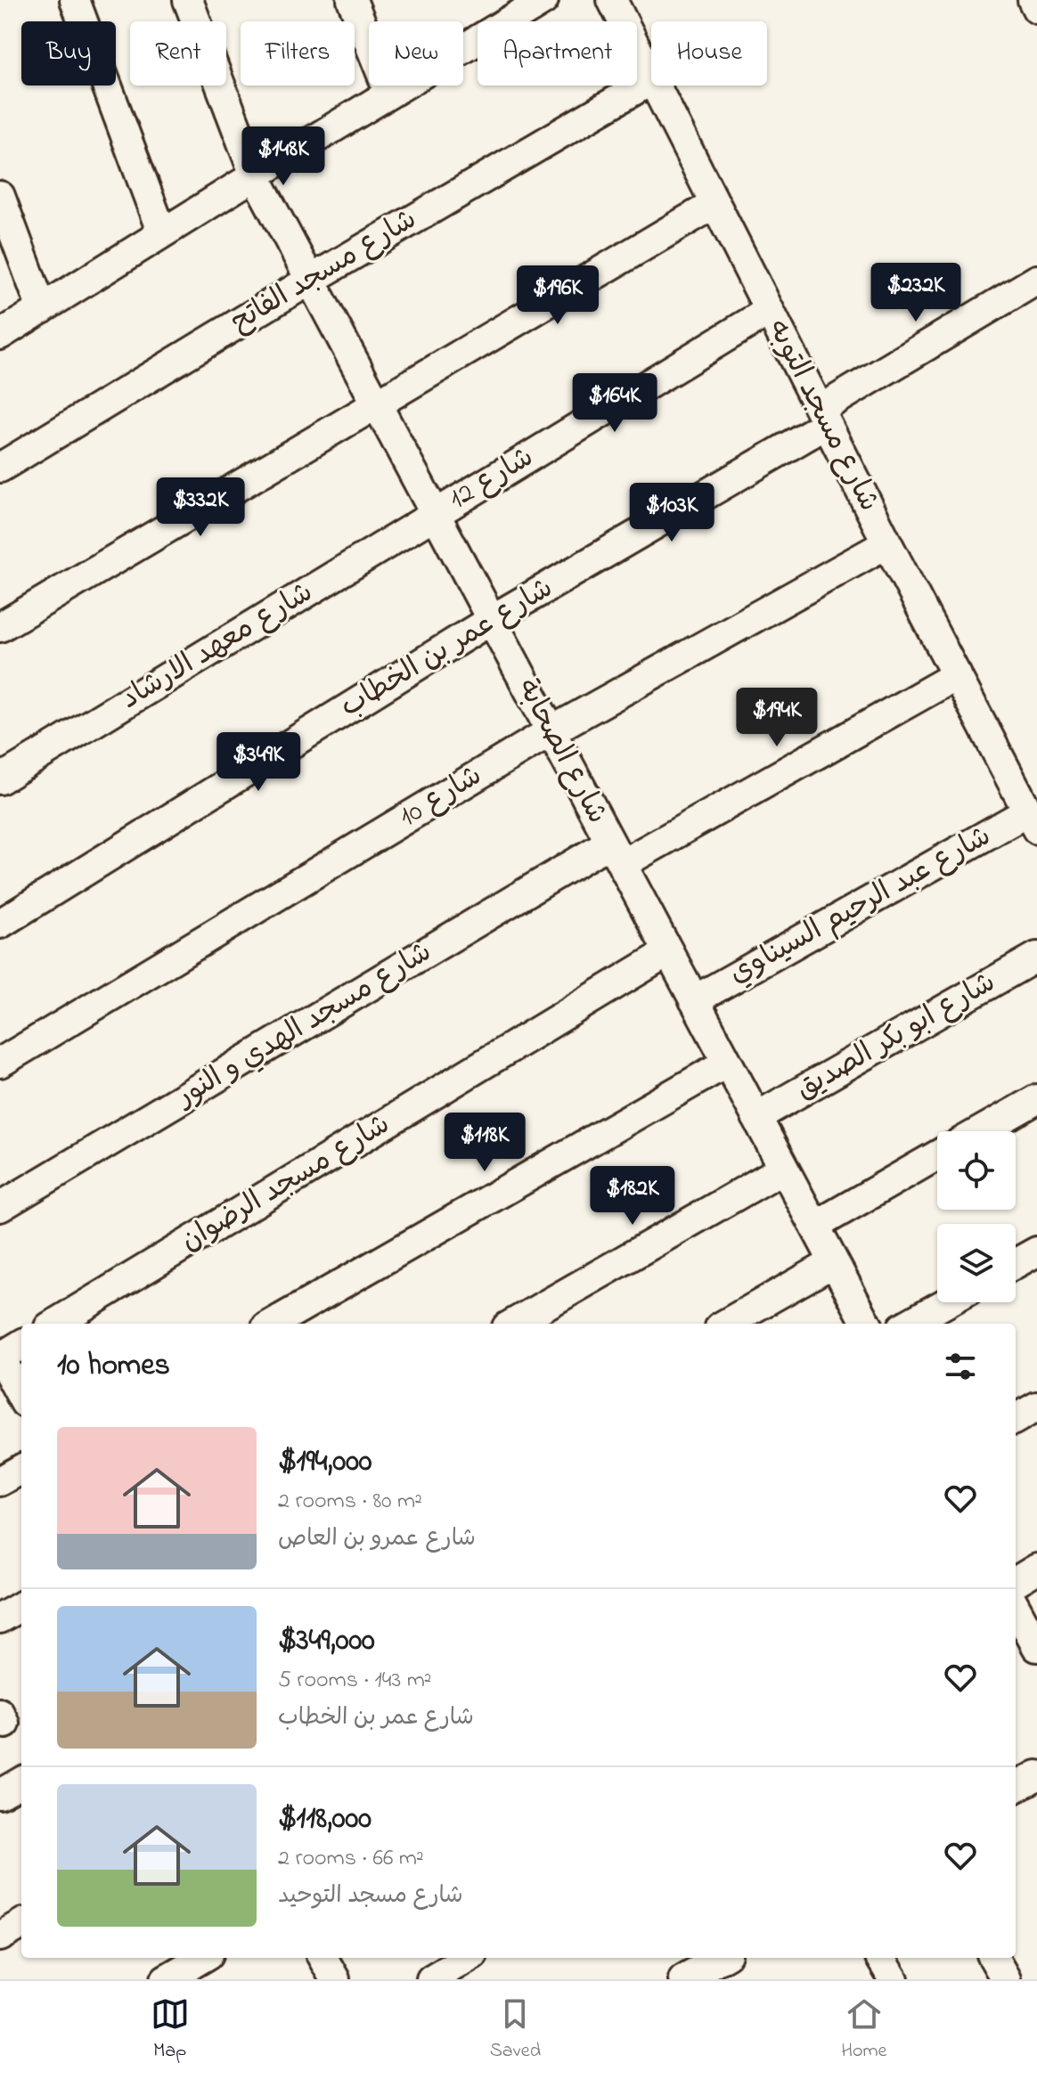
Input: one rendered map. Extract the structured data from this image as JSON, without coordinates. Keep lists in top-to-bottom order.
{
  "streets": {
    "street": [
      "شارع مسجد الفاتح",
      "شارع مسجد التوبه",
      "شارع 12",
      "شارع معهد الارشاد",
      "شارع عمر بن الخطاب",
      "شارع الصحابة",
      "شارع 10",
      "شارع عبد الرحيم السيناوي",
      "شارع مسجد الهدي و النور",
      "شارع ابو بكر الصديق",
      "شارع مسجد الرضوان"
    ]
  },
  "crossings": [
    ["شارع مسجد الفاتح", "شارع مسجد التوبه"],
    ["شارع مسجد الفاتح", "شارع الصحابة"],
    ["شارع مسجد التوبه", "شارع 12"],
    ["شارع مسجد التوبه", "شارع عمر بن الخطاب"],
    ["شارع مسجد التوبه", "شارع 10"],
    ["شارع مسجد التوبه", "شارع عبد الرحيم السيناوي"],
    ["شارع مسجد التوبه", "شارع مسجد الهدي و النور"],
    ["شارع 12", "شارع معهد الارشاد"],
    ["شارع 12", "شارع الصحابة"],
    ["شارع معهد الارشاد", "شارع الصحابة"],
    ["شارع عمر بن الخطاب", "شارع الصحابة"],
    ["شارع الصحابة", "شارع 10"],
    ["شارع الصحابة", "شارع عبد الرحيم السيناوي"],
    ["شارع الصحابة", "شارع مسجد الهدي و النور"],
    ["شارع الصحابة", "شارع ابو بكر الصديق"],
    ["شارع الصحابة", "شارع مسجد الرضوان"]
  ],
  "page": {
    "chip": [
      "Buy",
      "Rent",
      "Filters",
      "New",
      "Apartment",
      "House"
    ],
    "price": [
      "$148K",
      "$232K",
      "$196K",
      "$164K",
      "$332K",
      "$103K",
      "$194K",
      "$349K",
      "$118K",
      "$182K"
    ],
    "heading": "10 homes",
    "list": [
      {
        "name": "$194,000",
        "note": "2 rooms · 80 m² · شارع عمرو بن العاص"
      },
      {
        "name": "$349,000",
        "note": "5 rooms · 143 m² · شارع عمر بن الخطاب"
      },
      {
        "name": "$118,000",
        "note": "2 rooms · 66 m² · شارع مسجد التوحيد"
      }
    ],
    "tabs": ["Map", "Saved", "Home"]
  }
}
